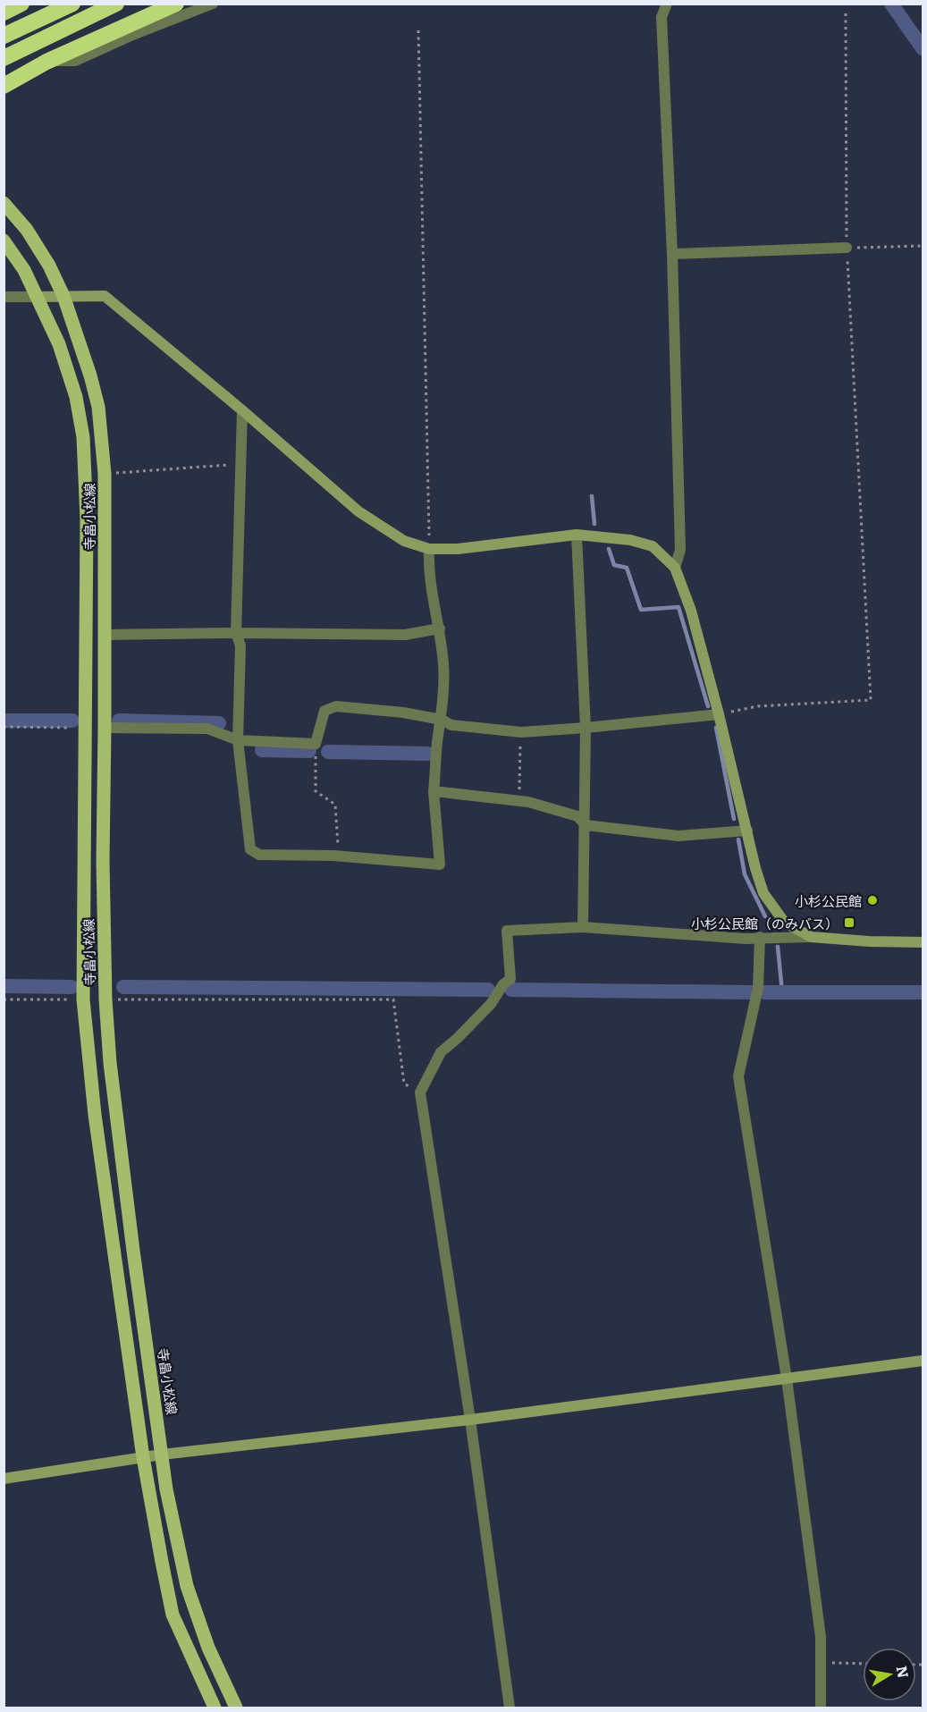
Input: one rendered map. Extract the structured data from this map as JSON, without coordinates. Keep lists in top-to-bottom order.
{
  "streets": {
    "main road": ["寺畠小松線"]
  },
  "places": {
    "other": ["小杉公民館"],
    "transit": ["小杉公民館（のみバス）"]
  },
  "north": "right"
}
